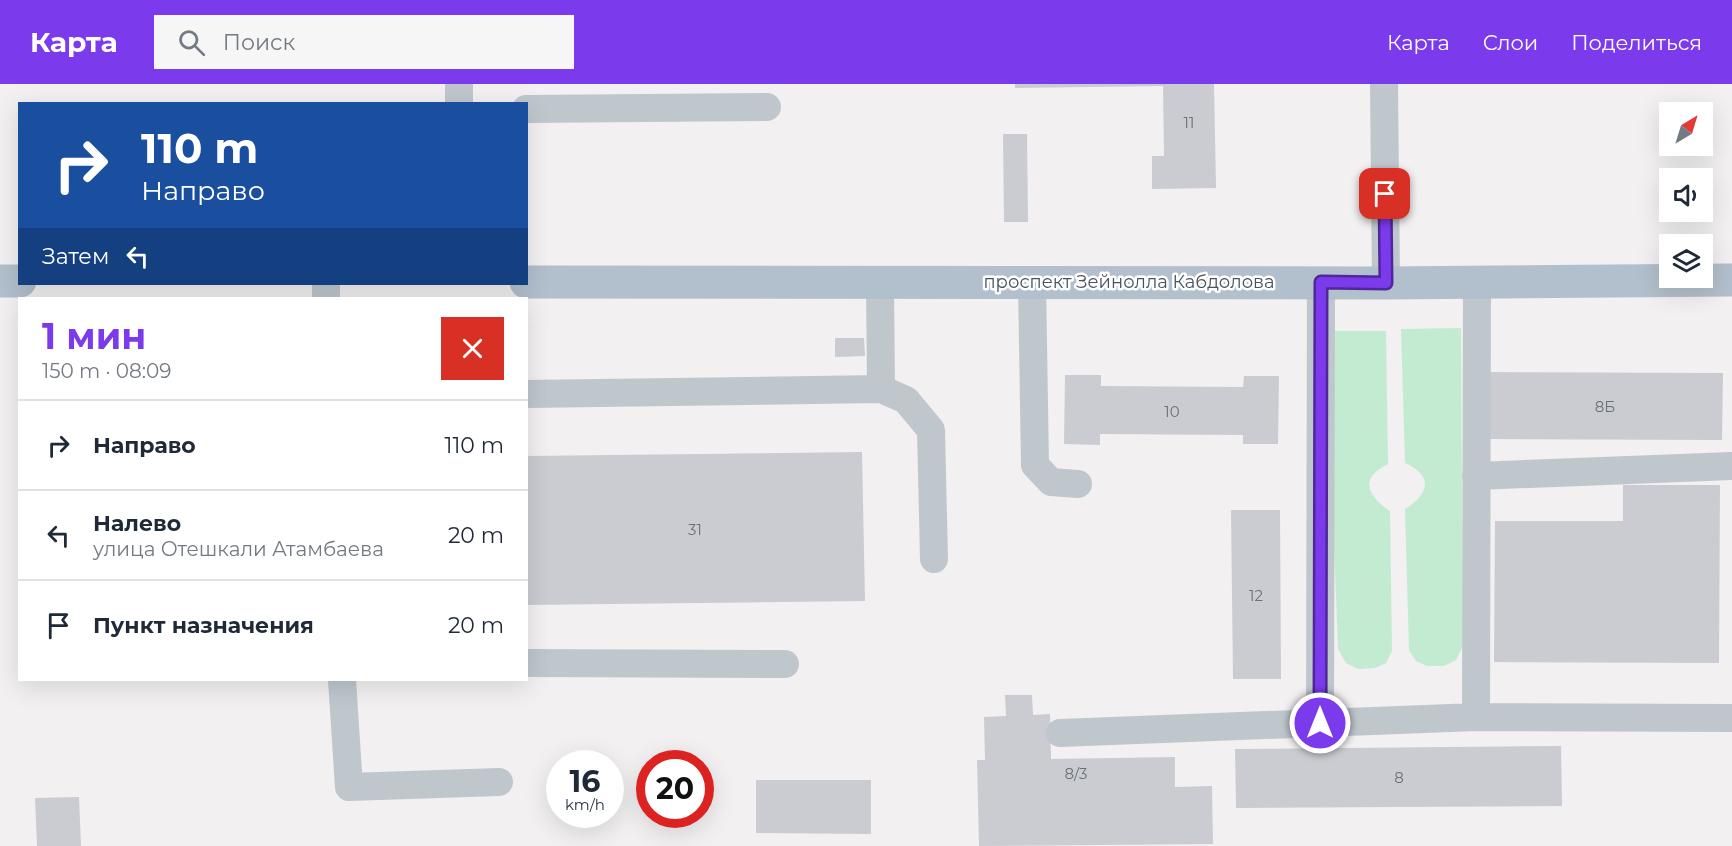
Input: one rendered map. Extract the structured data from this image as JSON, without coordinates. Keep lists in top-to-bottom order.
{
  "streets": {
    "main road": ["проспект Зейнолла Кабдолова"]
  },
  "house_numbers": [
    "11",
    "8Б",
    "10",
    "31",
    "12",
    "8/3",
    "8"
  ],
  "north": "top right",
  "page": {
    "header": "Карта",
    "search": "Поиск",
    "nav": ["Карта", "Слои", "Поделиться"],
    "turn": ["110 m", "Направо"],
    "then": "Затем",
    "heading": ["1 мин", "150 m · 08:09"],
    "list": [
      {
        "name": "Направо",
        "value": "110 m"
      },
      {
        "name": "Налево",
        "note": "улица Отешкали Атамбаева",
        "value": "20 m"
      },
      {
        "name": "Пункт назначения",
        "value": "20 m"
      }
    ],
    "speed": "16 km/h",
    "limit": "20"
  }
}
